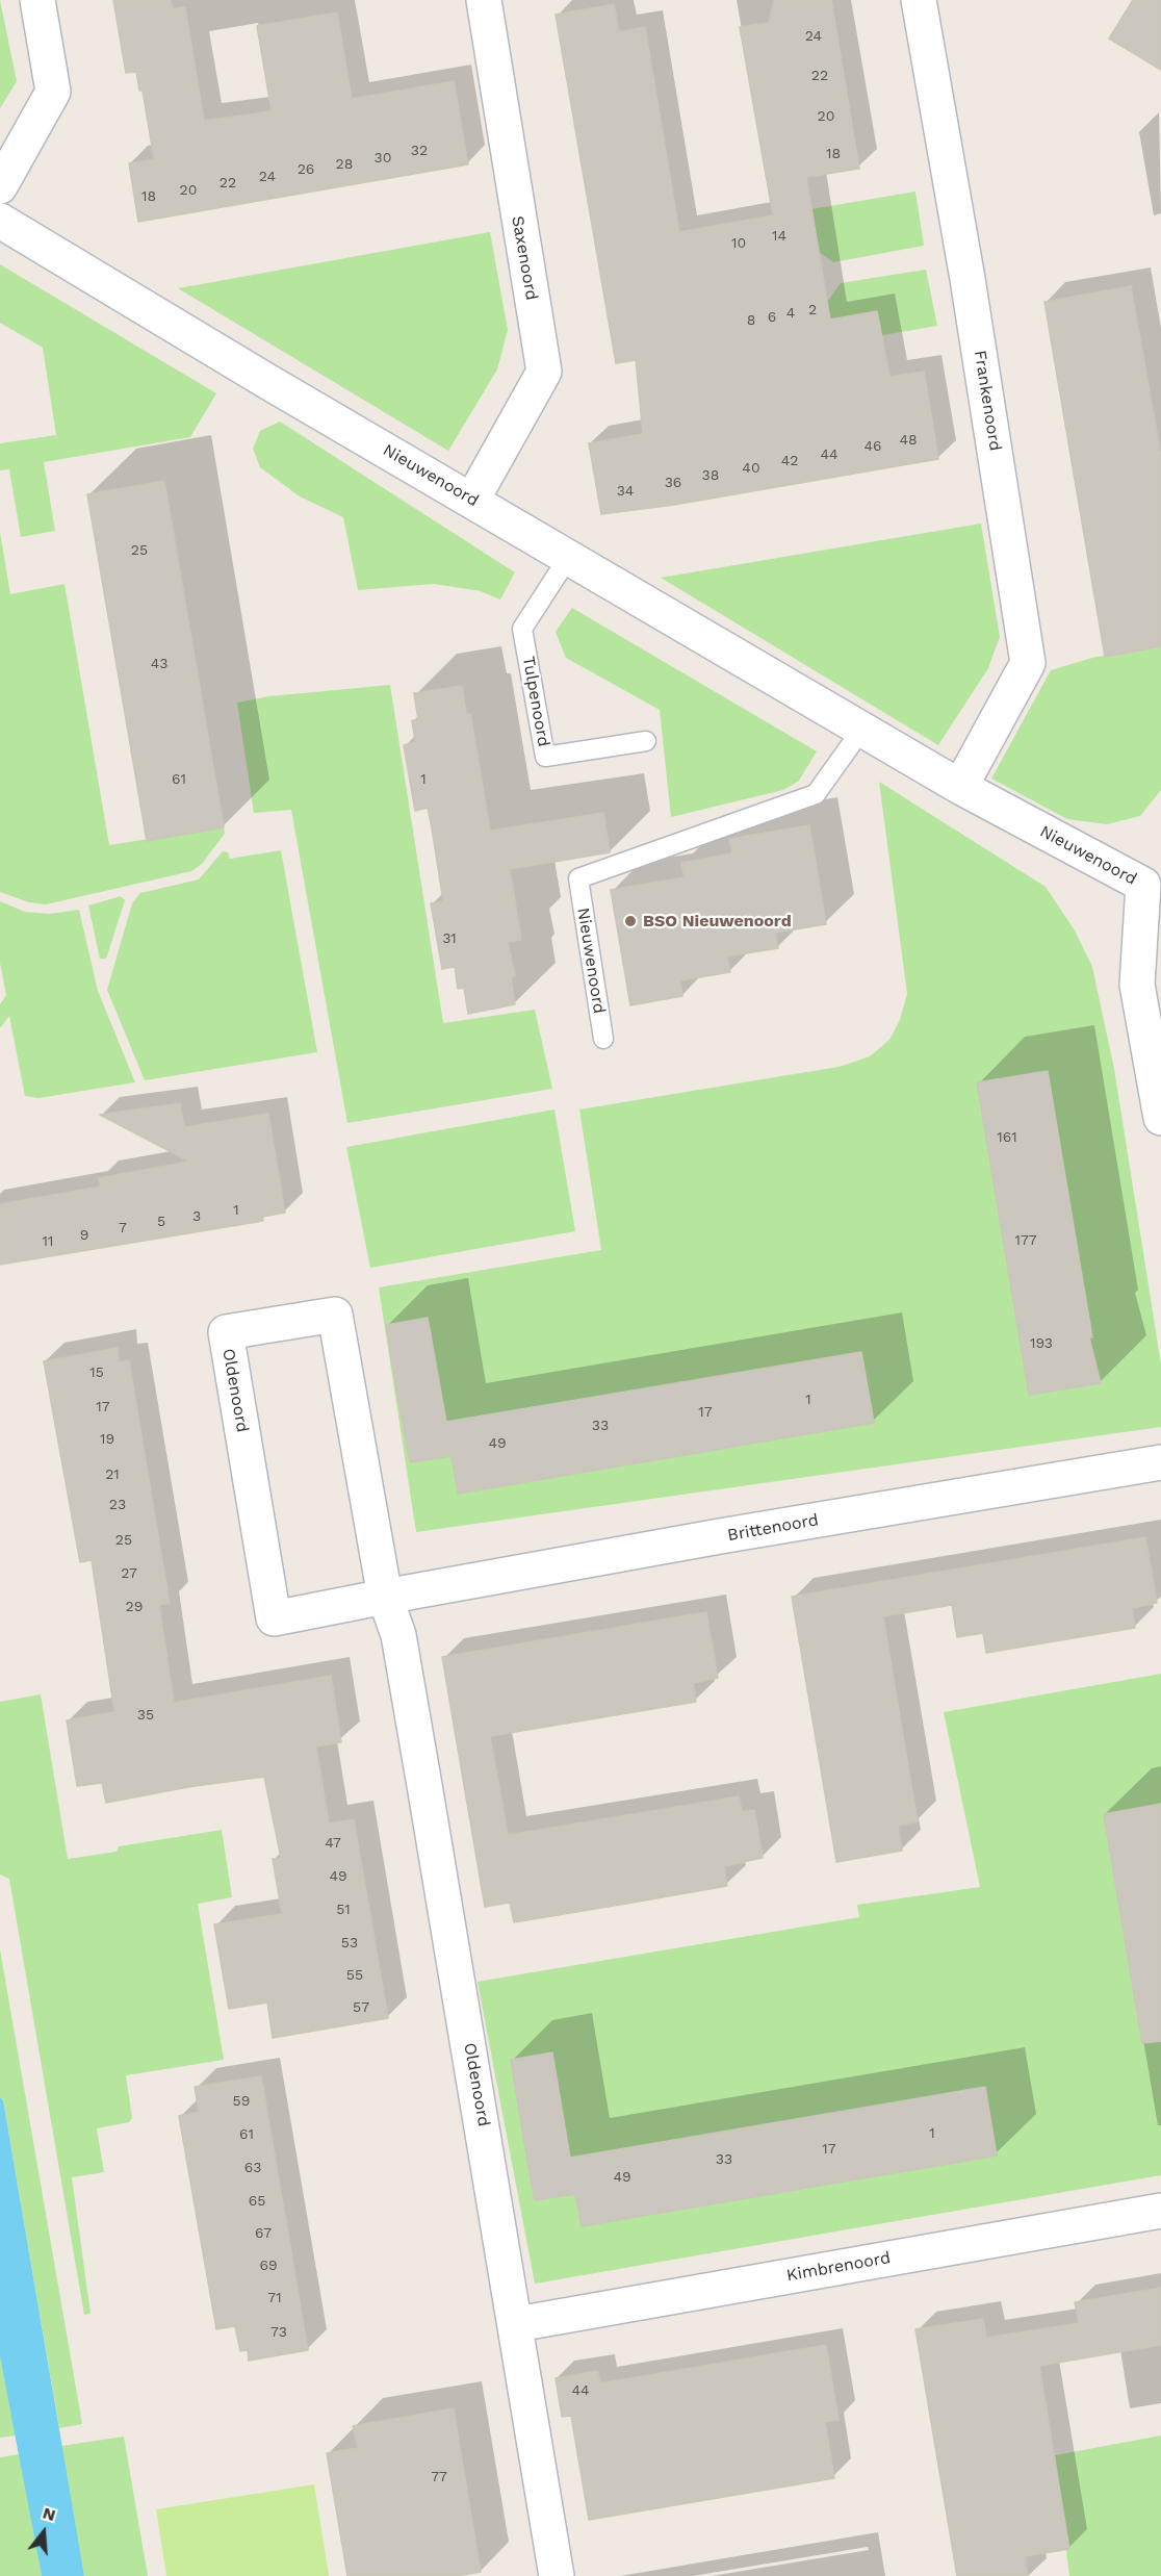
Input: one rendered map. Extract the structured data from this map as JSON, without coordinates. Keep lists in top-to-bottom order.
{
  "streets": {
    "street": [
      "Saxenoord",
      "Frankenoord",
      "Nieuwenoord",
      "Oldenoord",
      "Brittenoord",
      "Kimbrenoord"
    ],
    "lane": ["Tulpenoord"]
  },
  "crossings": [
    ["Saxenoord", "Nieuwenoord"],
    ["Frankenoord", "Nieuwenoord"],
    ["Nieuwenoord", "Tulpenoord"],
    ["Oldenoord", "Brittenoord"],
    ["Oldenoord", "Kimbrenoord"]
  ],
  "places": ["BSO Nieuwenoord"],
  "house_numbers": [
    "24",
    "22",
    "20",
    "32",
    "18",
    "30",
    "28",
    "26",
    "24",
    "22",
    "20",
    "18",
    "14",
    "10",
    "2",
    "4",
    "6",
    "8",
    "48",
    "46",
    "44",
    "42",
    "40",
    "38",
    "36",
    "34",
    "25",
    "43",
    "61",
    "1",
    "31",
    "161",
    "1",
    "3",
    "5",
    "7",
    "9",
    "177",
    "11",
    "193",
    "15",
    "1",
    "17",
    "17",
    "33",
    "19",
    "49",
    "21",
    "23",
    "25",
    "27",
    "29",
    "35",
    "47",
    "49",
    "51",
    "53",
    "55",
    "57",
    "59",
    "1",
    "61",
    "17",
    "33",
    "63",
    "49",
    "65",
    "67",
    "69",
    "71",
    "73",
    "44",
    "77"
  ],
  "north": "top"
}
